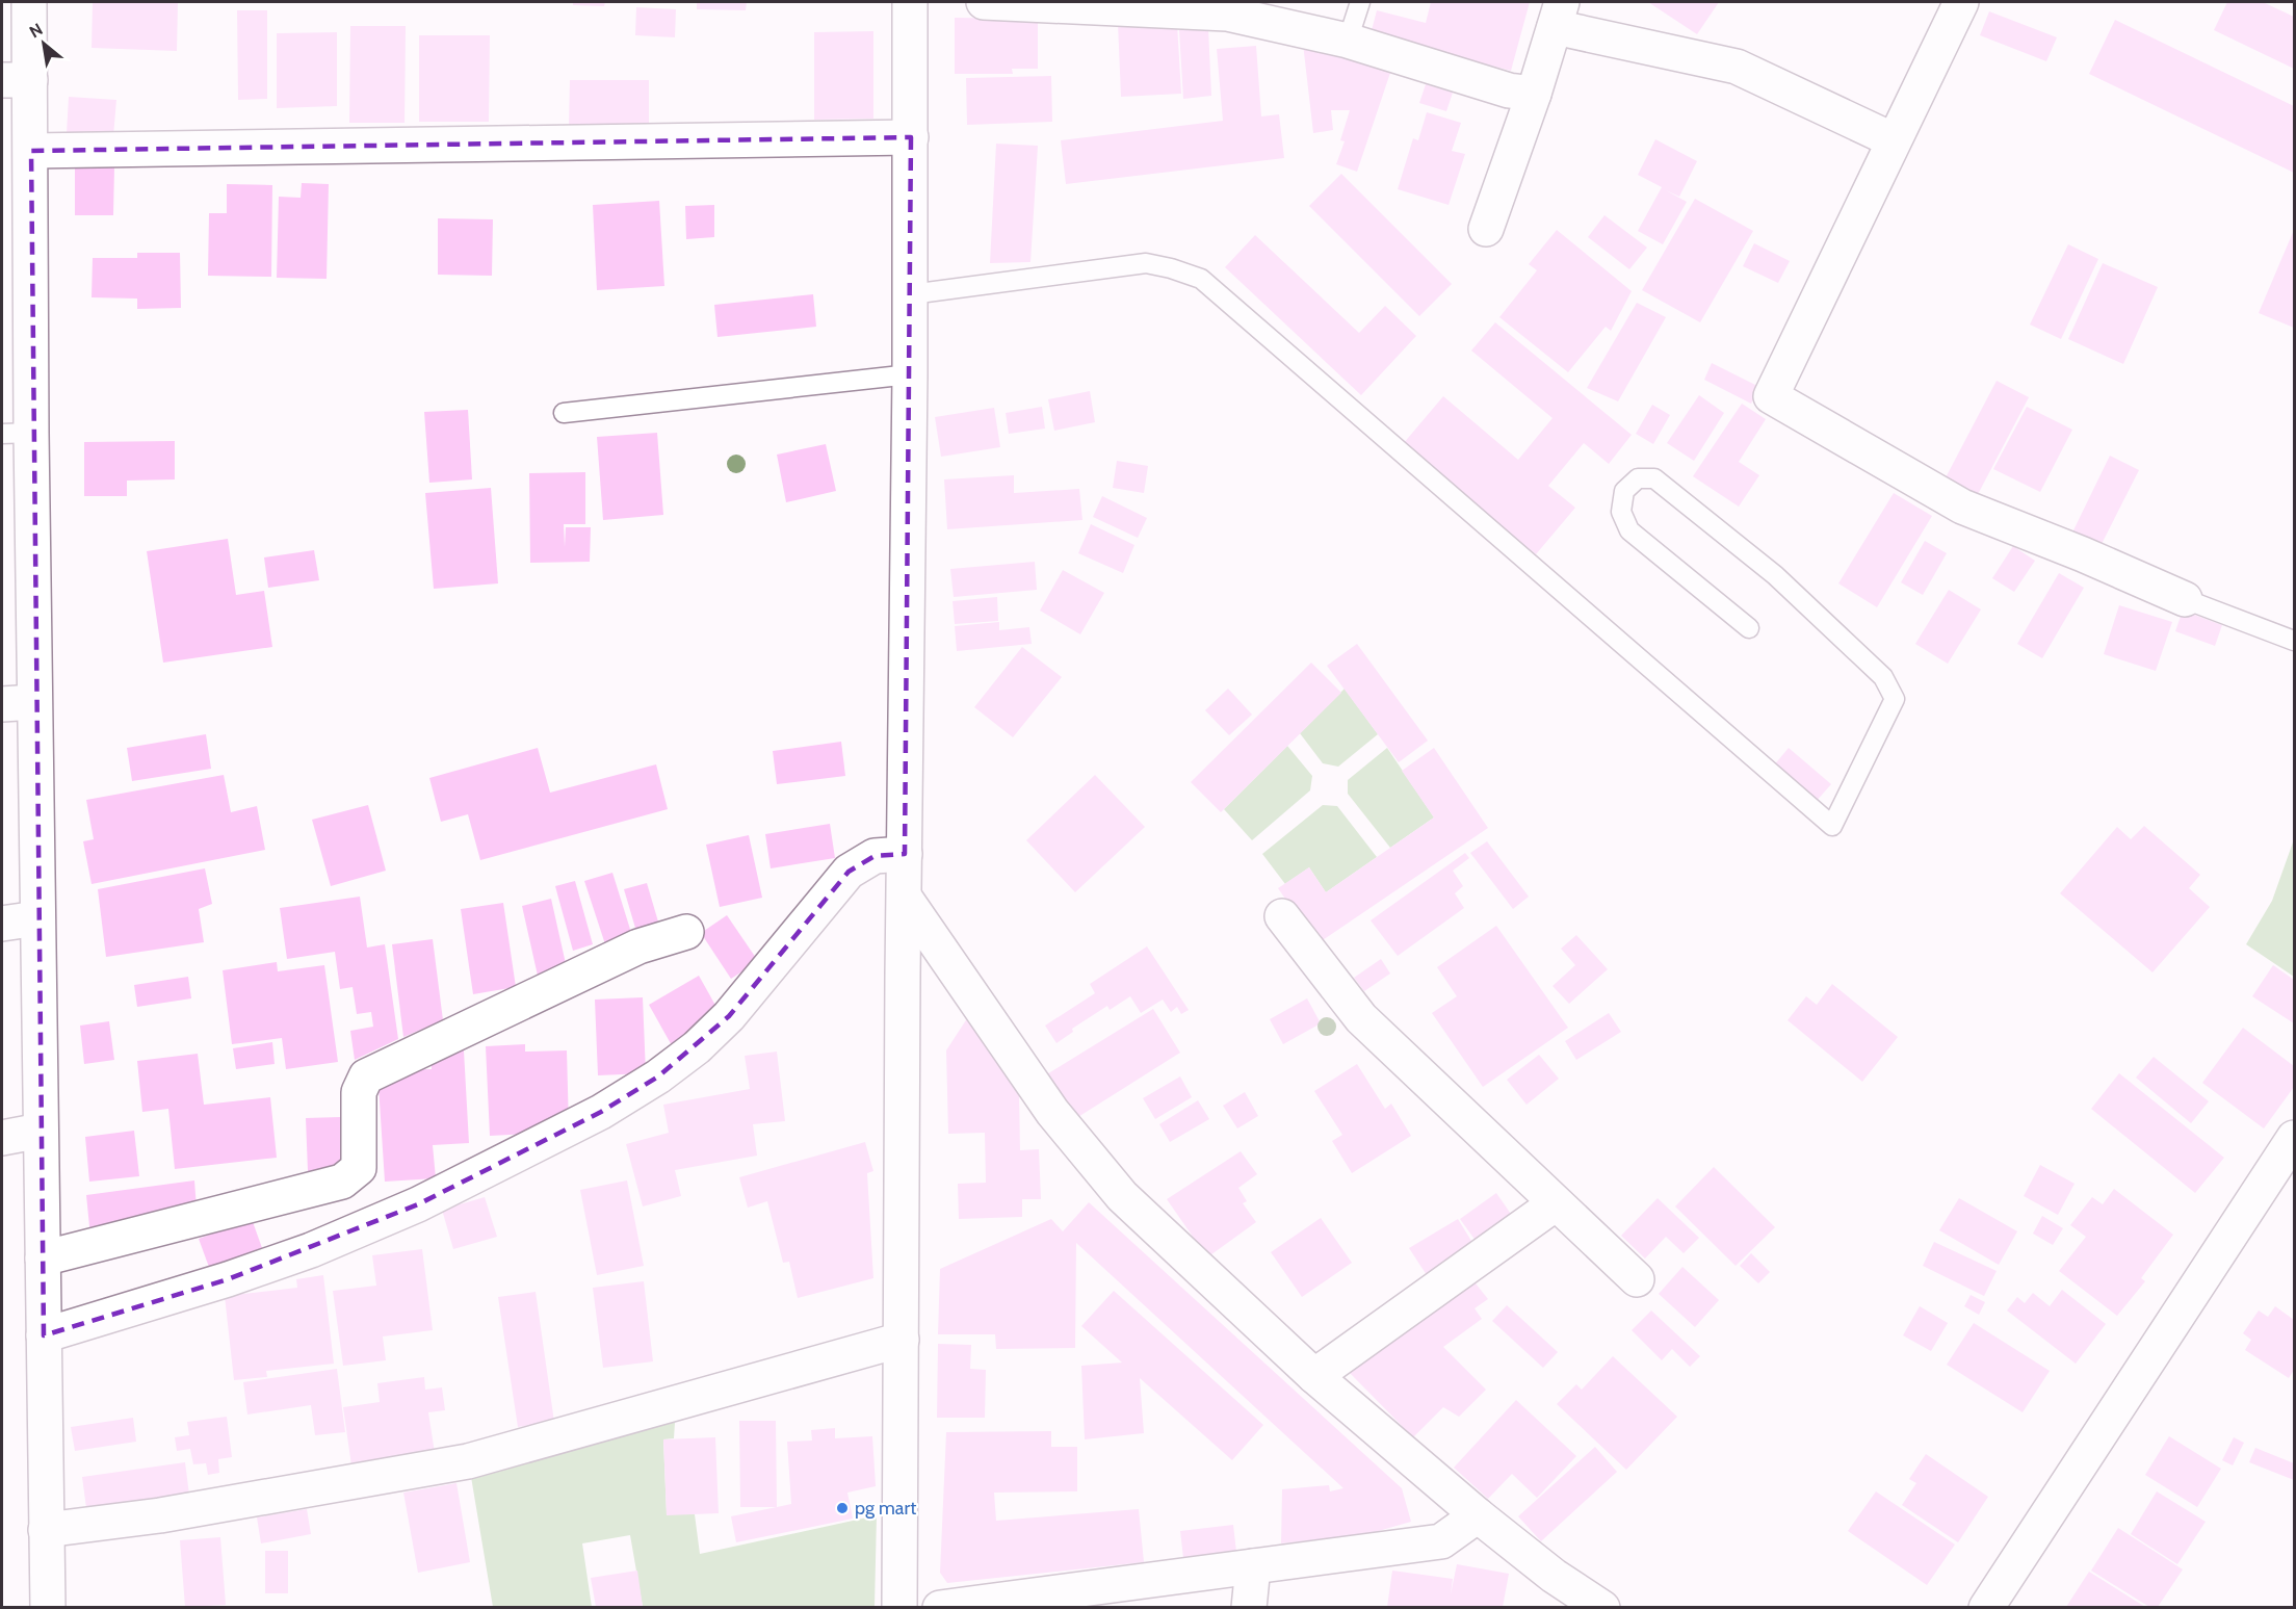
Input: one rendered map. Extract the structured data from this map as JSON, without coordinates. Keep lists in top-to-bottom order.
{
  "places": ["pg mart"],
  "north": "top left"
}
